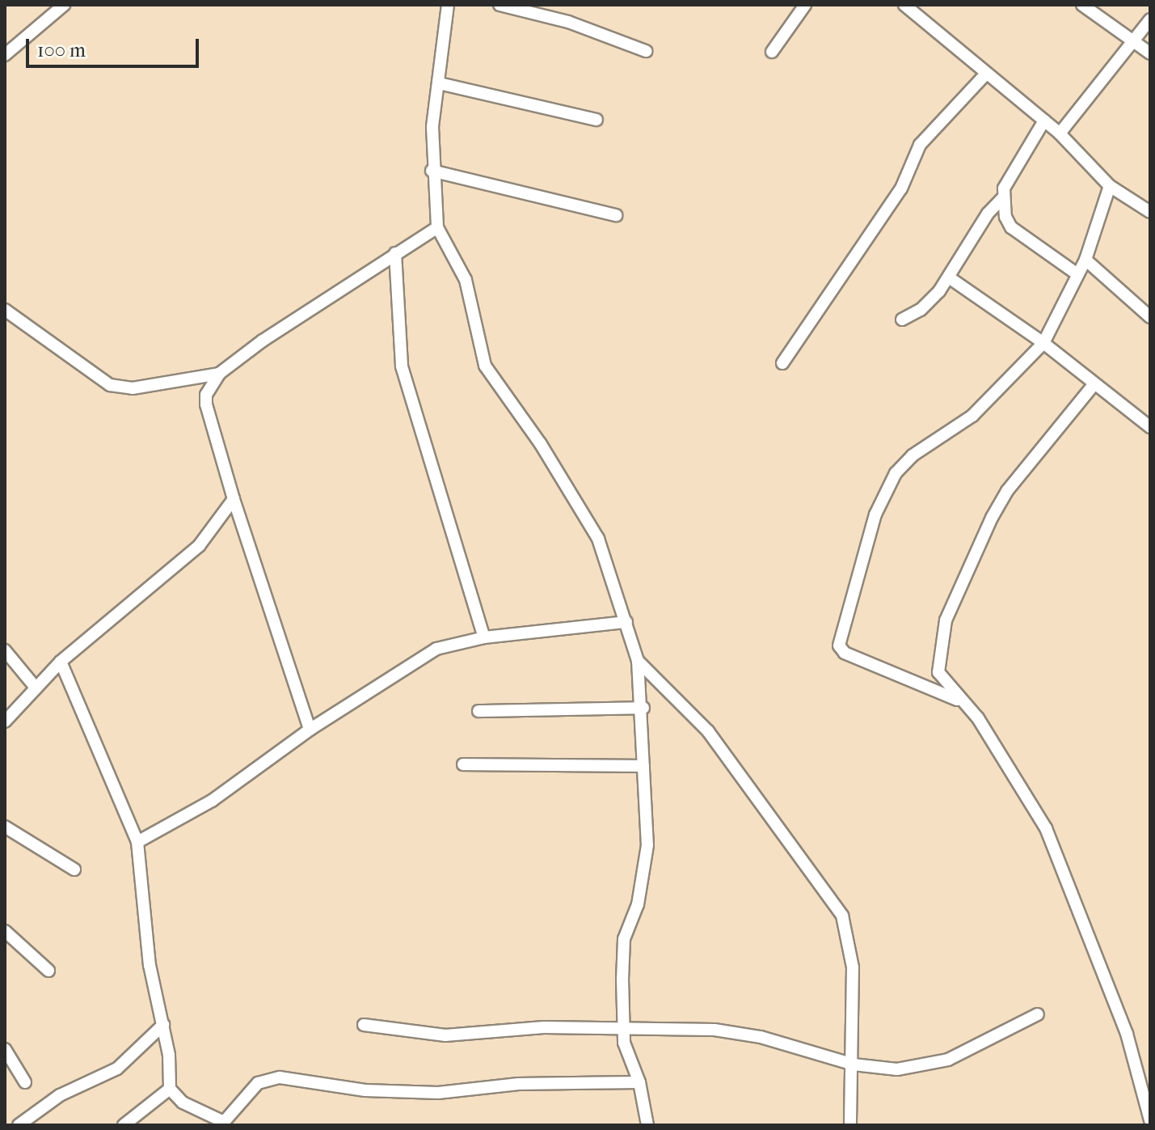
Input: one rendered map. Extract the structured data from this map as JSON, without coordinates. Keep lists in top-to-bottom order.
{
  "scale_bar": "100 m"
}
